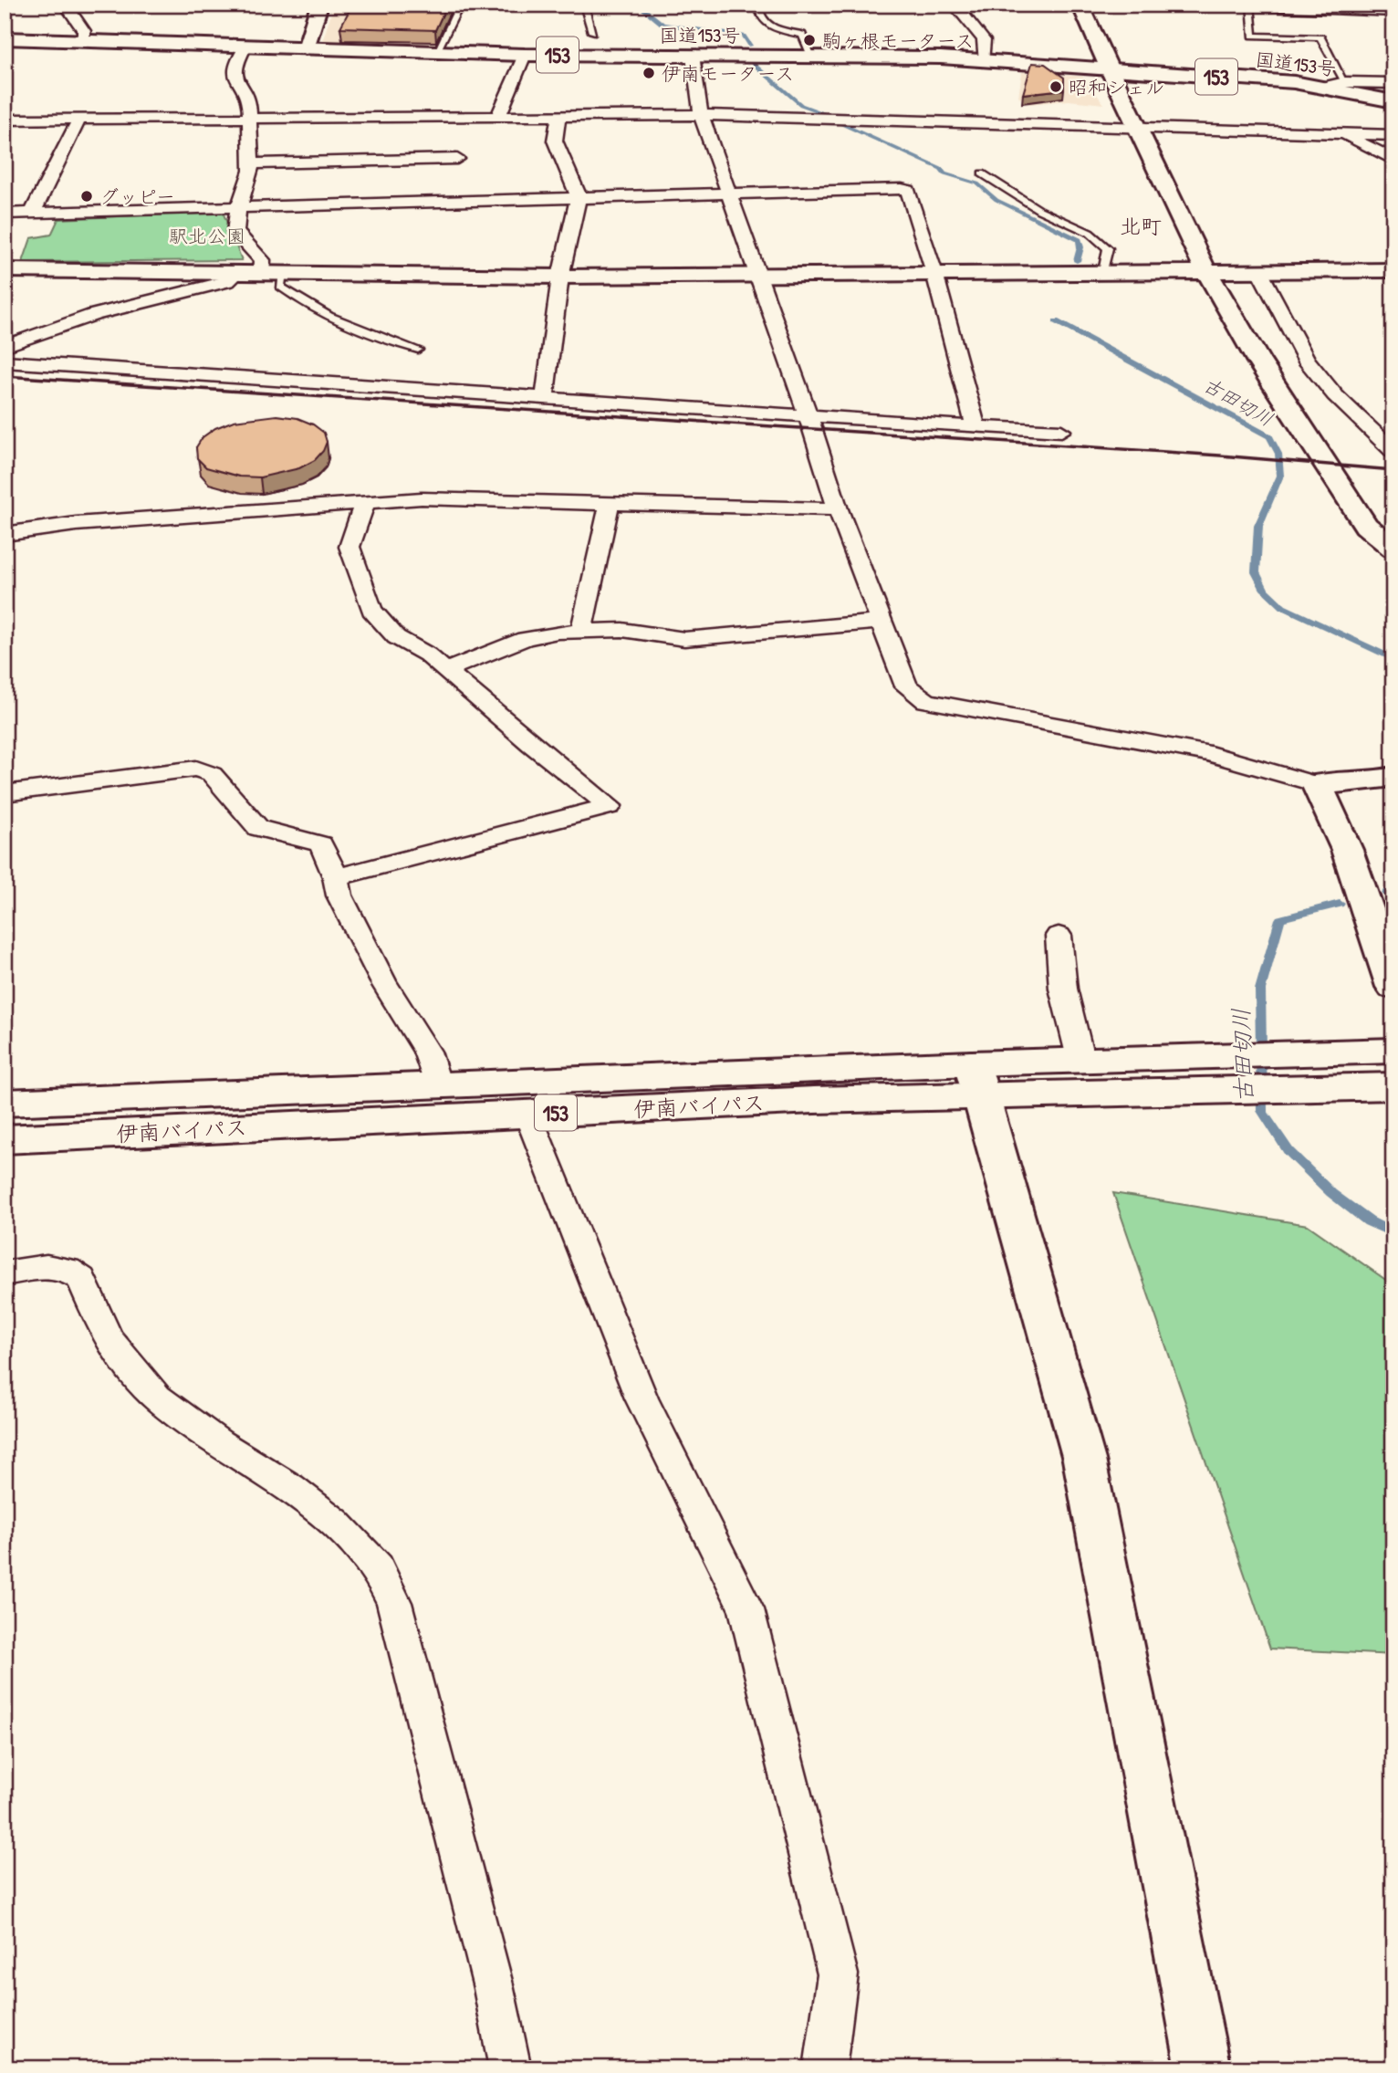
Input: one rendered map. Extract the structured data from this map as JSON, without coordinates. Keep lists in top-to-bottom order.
{
  "streets": {
    "main road": ["国道153号", "153", "伊南バイパス"]
  },
  "districts": ["北町"],
  "water": ["古田切川"],
  "parks": ["駅北公園"],
  "places": [
    "駒ヶ根モータース",
    "伊南モータース",
    "昭和シェル",
    "グッピー"
  ]
}
